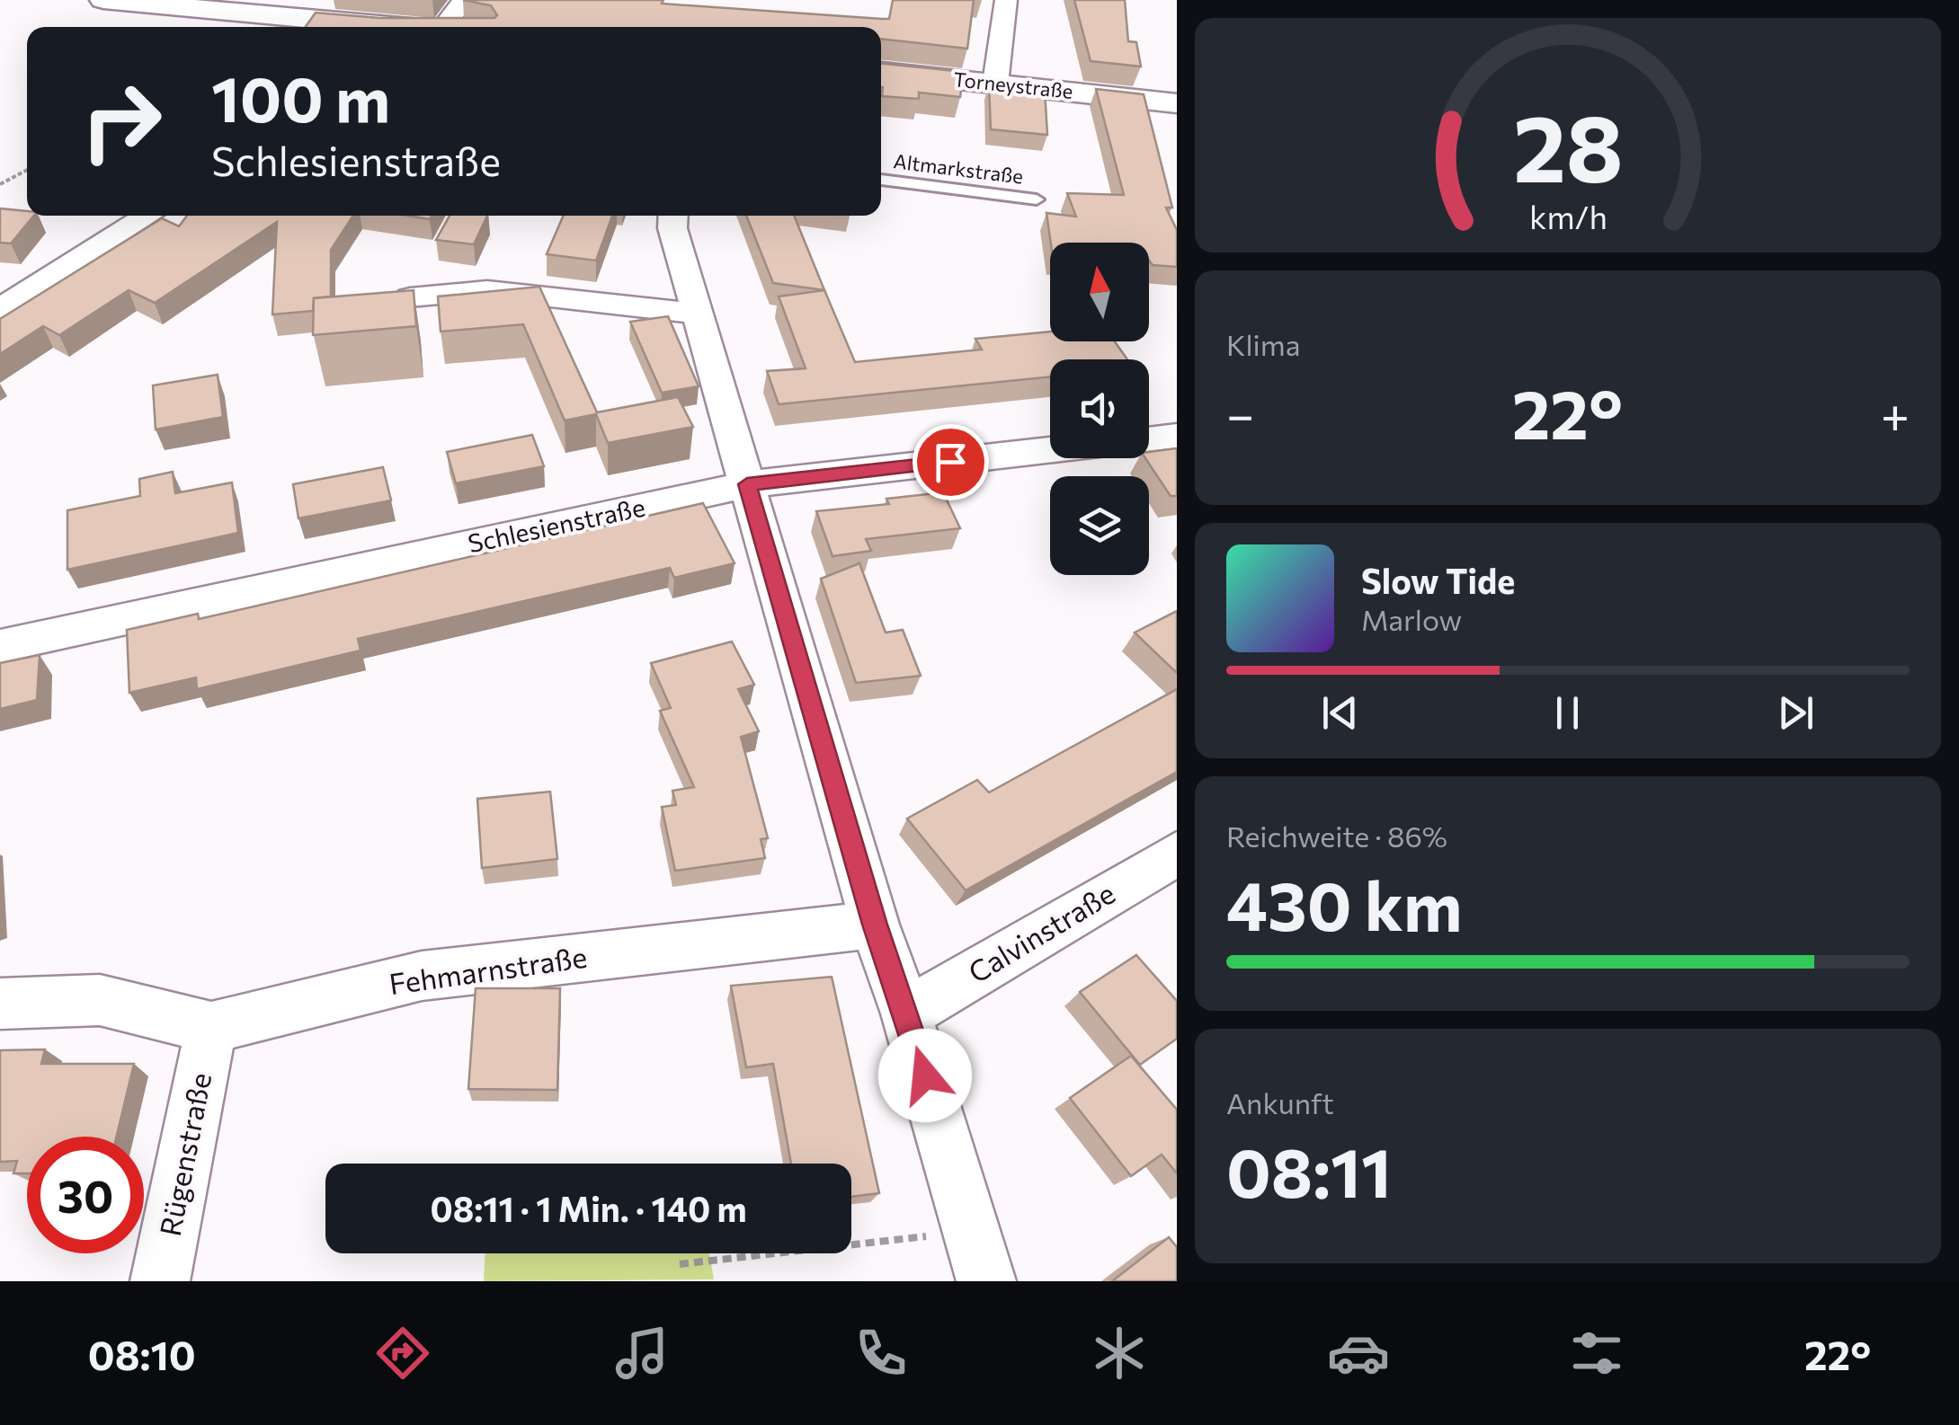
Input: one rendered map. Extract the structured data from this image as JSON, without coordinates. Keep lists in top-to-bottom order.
{
  "streets": {
    "street": [
      "Torneystraße",
      "Schlesienstraße",
      "Calvinstraße",
      "Fehmarnstraße",
      "Rügenstraße"
    ],
    "lane": ["Altmarkstraße"]
  },
  "crossings": [
    ["Fehmarnstraße", "Rügenstraße"]
  ],
  "north": "top",
  "page": {
    "turn": ["100 m", "Schlesienstraße"],
    "tile": [
      "Klima",
      ["Reichweite · 86%", "430 km"],
      ["Ankunft", "08:11"]
    ],
    "heat": ["−", "22°", "+"],
    "song": ["Slow Tide", "Marlow"],
    "limit": "30",
    "trip": "08:11 · 1 Min. · 140 m",
    "tabs": ["08:10", "22°"],
    "gauge": ["28", "km/h"]
  }
}
